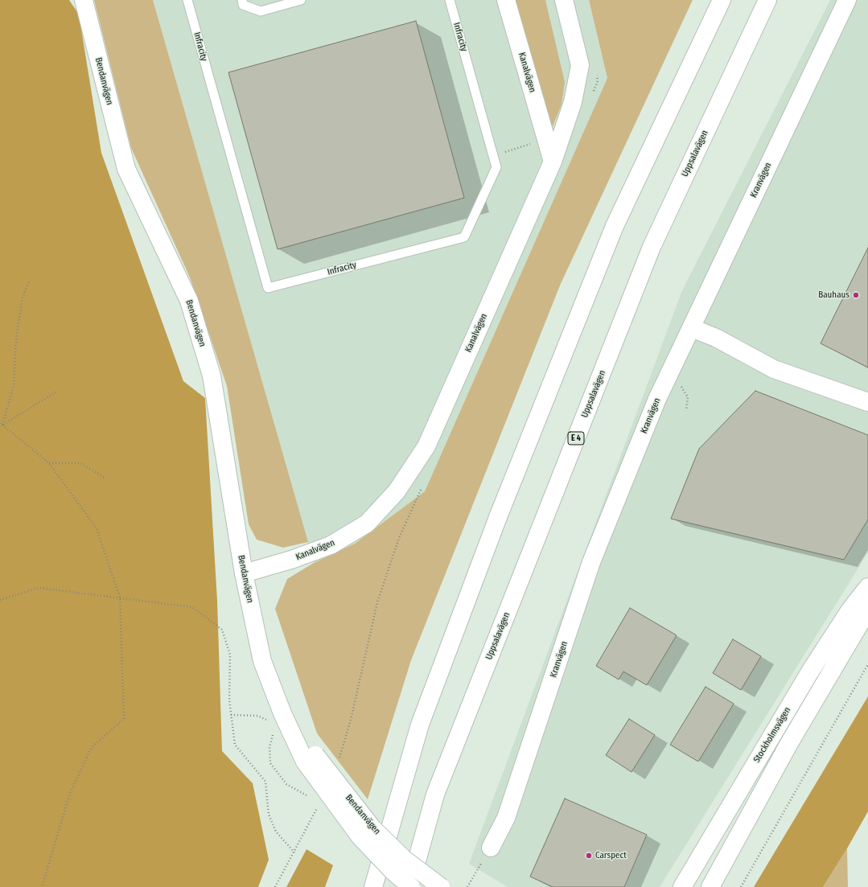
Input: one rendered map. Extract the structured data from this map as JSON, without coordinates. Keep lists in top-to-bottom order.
{
  "streets": {
    "main road": [
      "Kanalvägen",
      "Bendanvägen",
      "Uppsalavägen",
      "Kranvägen",
      "E 4",
      "Stockholmsvägen"
    ],
    "lane": ["Infracity"]
  },
  "crossings": [
    ["Kanalvägen", "Bendanvägen"],
    ["Bendanvägen", "Uppsalavägen"]
  ],
  "places": ["Bauhaus", "Carspect"]
}
